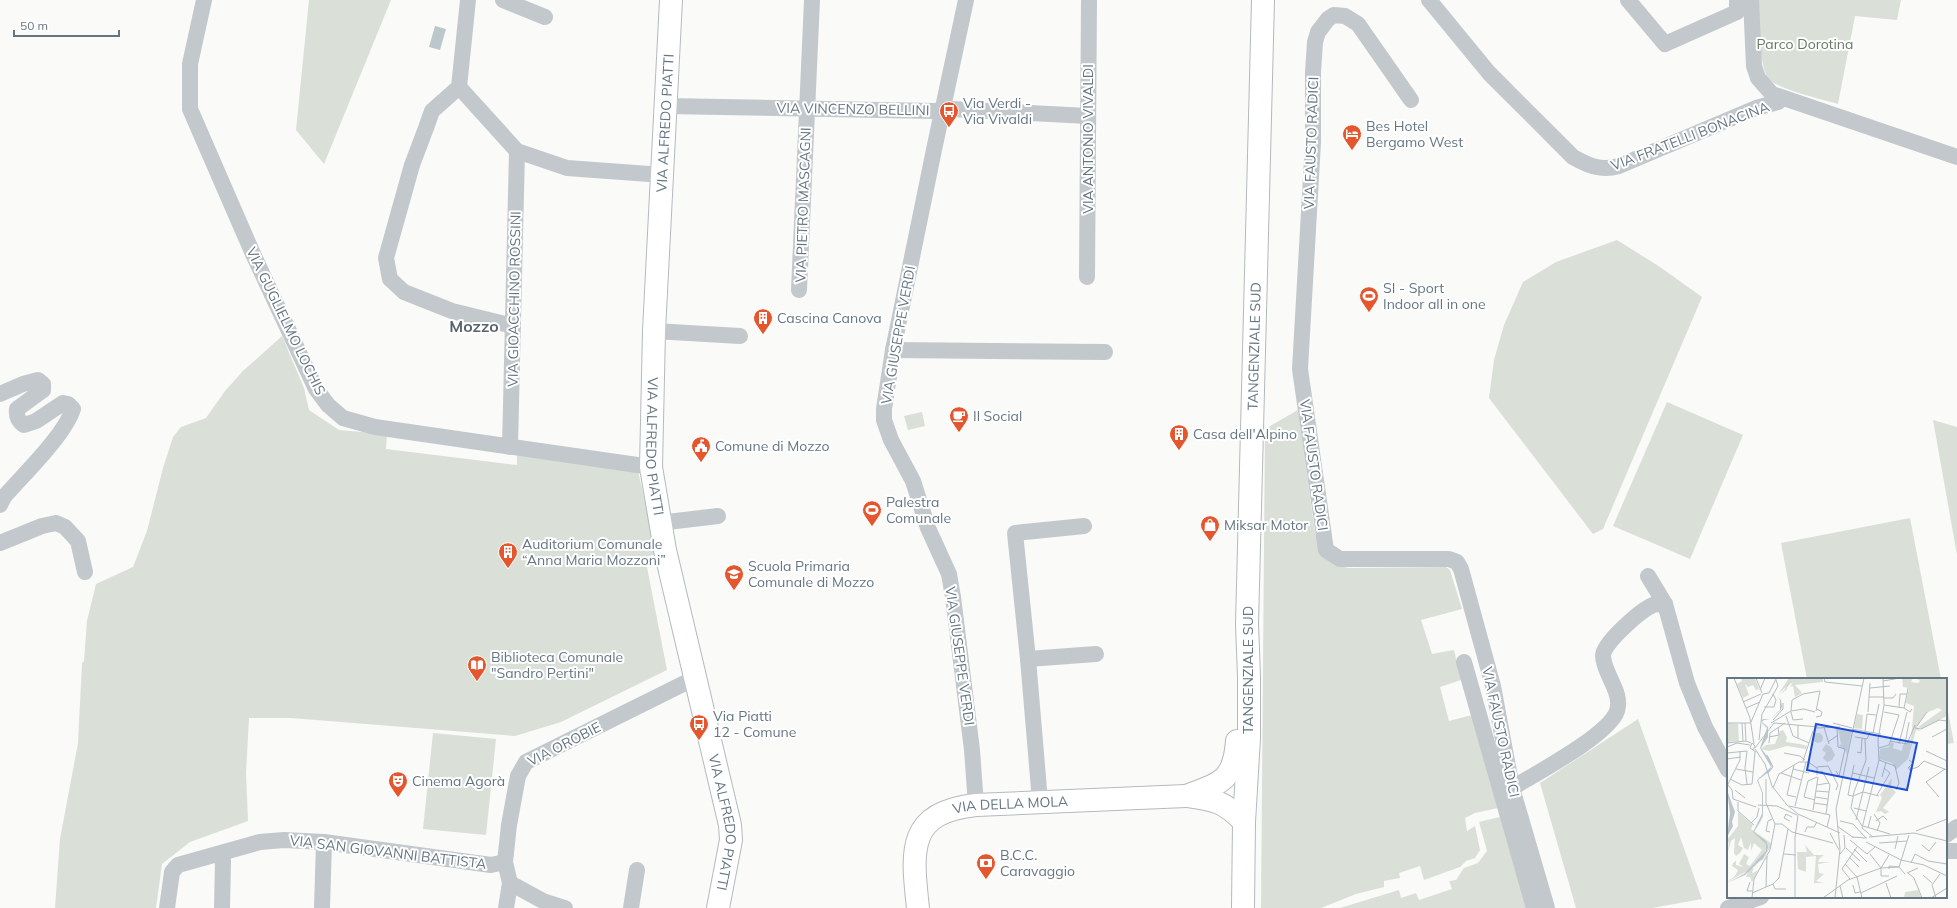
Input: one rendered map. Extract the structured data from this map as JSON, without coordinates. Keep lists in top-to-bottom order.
{
  "streets": {
    "main road": ["VIA ALFREDO PIATTI", "TANGENZIALE SUD", "VIA DELLA MOLA"],
    "street": [
      "VIA VINCENZO BELLINI",
      "VIA FRATELLI BONACINA",
      "VIA ANTONIO VIVALDI",
      "VIA FAUSTO RADICI",
      "VIA PIETRO MASCAGNI",
      "VIA GIOACCHINO ROSSINI",
      "VIA GUGLIELMO LOCHIS",
      "VIA GIUSEPPE VERDI",
      "VIA OROBIE",
      "VIA SAN GIOVANNI BATTISTA"
    ]
  },
  "crossings": [
    ["VIA VINCENZO BELLINI", "VIA ALFREDO PIATTI"],
    ["VIA VINCENZO BELLINI", "VIA ANTONIO VIVALDI"],
    ["VIA VINCENZO BELLINI", "VIA PIETRO MASCAGNI"],
    ["VIA VINCENZO BELLINI", "VIA GIUSEPPE VERDI"],
    ["VIA ALFREDO PIATTI", "VIA GUGLIELMO LOCHIS"],
    ["VIA ALFREDO PIATTI", "VIA OROBIE"],
    ["VIA GIOACCHINO ROSSINI", "VIA GUGLIELMO LOCHIS"],
    ["VIA GIUSEPPE VERDI", "VIA DELLA MOLA"],
    ["VIA OROBIE", "VIA SAN GIOVANNI BATTISTA"]
  ],
  "districts": ["Mozzo"],
  "parks": ["Parco Dorotina"],
  "places": {
    "bus stop": ["Via Verdi - Via Vivaldi", "Via Piatti 12 - Comune"],
    "hotel": ["Bes Hotel Bergamo West"],
    "sports": ["SI - Sport Indoor all in one", "Palestra Comunale"],
    "building": ["Cascina Canova", "Casa dell'Alpino", "Auditorium Comunale “Anna Maria Mozzoni”"],
    "cafe": ["Il Social"],
    "public building": ["Comune di Mozzo"],
    "shop": ["Miksar Motor"],
    "school or university": ["Scuola Primaria Comunale di Mozzo"],
    "library": ["Biblioteca Comunale \"Sandro Pertini\""],
    "theatre": ["Cinema Agorà"],
    "bank": ["B.C.C. Caravaggio"]
  },
  "scale_bar": "50 m"
}
